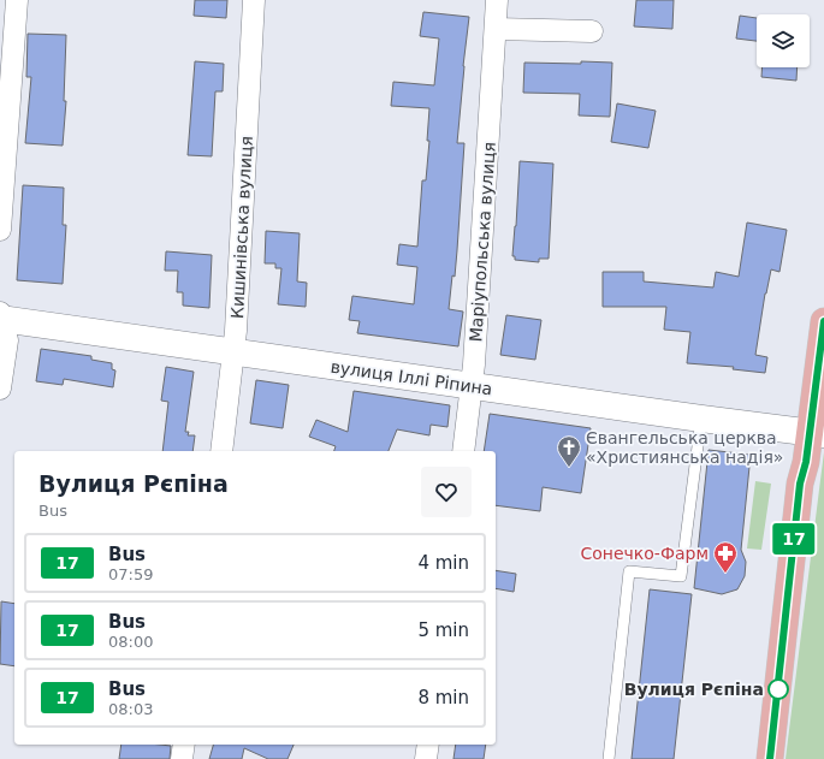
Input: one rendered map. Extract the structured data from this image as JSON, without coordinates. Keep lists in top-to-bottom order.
{
  "streets": {
    "street": ["Кишинівська вулиця", "Маріупольська вулиця", "вулиця Іллі Ріпина"]
  },
  "crossings": [
    ["Кишинівська вулиця", "вулиця Іллі Ріпина"],
    ["Маріупольська вулиця", "вулиця Іллі Ріпина"]
  ],
  "places": {
    "church": ["Євангельська церква «Християнська надія»"],
    "pharmacy": ["Сонечко-Фарм"],
    "other": ["Вулиця Рєпіна"]
  },
  "lines": ["bus line 17"],
  "page": {
    "on_map": "17",
    "heading": ["Вулиця Рєпіна", "Bus"],
    "list": [
      {
        "mark": "17",
        "name": "Bus",
        "note": "07:59",
        "value": "4 min"
      },
      {
        "mark": "17",
        "name": "Bus",
        "note": "08:00",
        "value": "5 min"
      },
      {
        "mark": "17",
        "name": "Bus",
        "note": "08:03",
        "value": "8 min"
      }
    ]
  }
}
